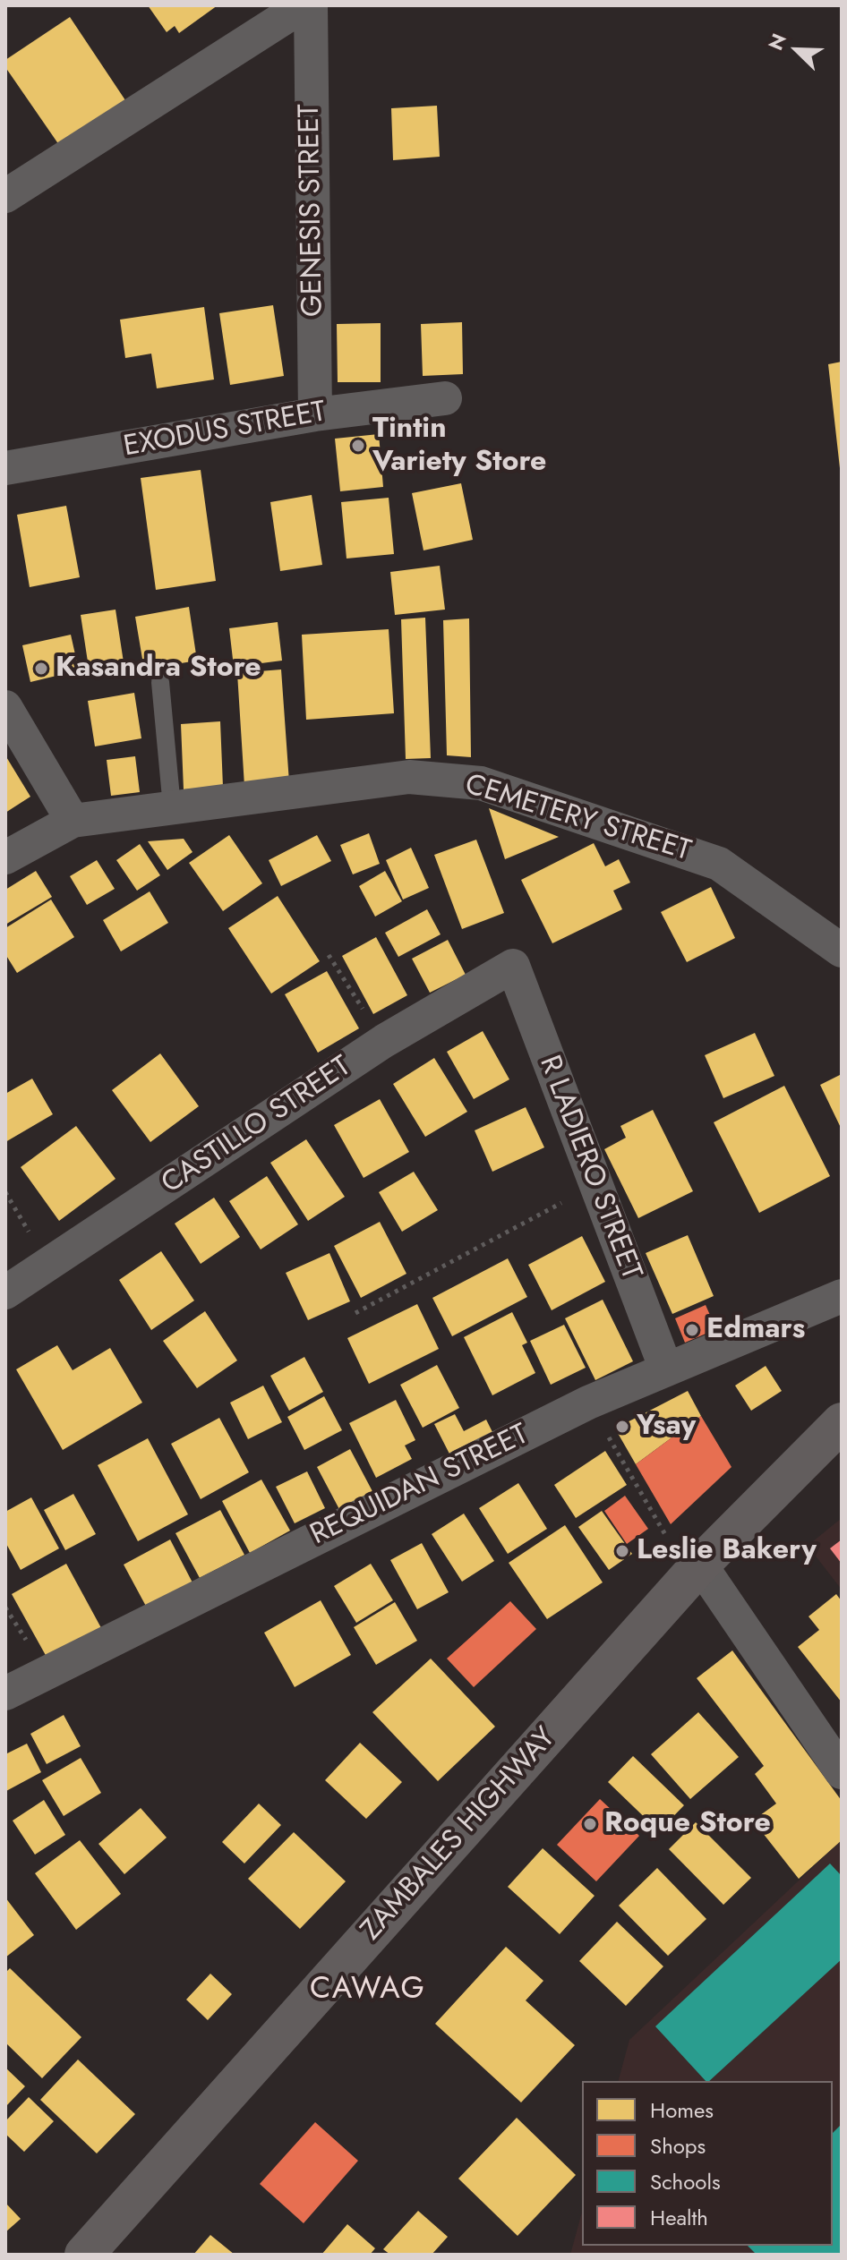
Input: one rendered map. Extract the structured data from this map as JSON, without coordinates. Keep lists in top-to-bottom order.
{
  "streets": {
    "main road": ["ZAMBALES HIGHWAY"],
    "street": [
      "GENESIS STREET",
      "EXODUS STREET",
      "CEMETERY STREET",
      "CASTILLO STREET",
      "R LADIERO STREET",
      "REQUIDAN STREET"
    ]
  },
  "crossings": [
    ["GENESIS STREET", "EXODUS STREET"],
    ["CASTILLO STREET", "R LADIERO STREET"],
    ["R LADIERO STREET", "REQUIDAN STREET"]
  ],
  "districts": ["CAWAG"],
  "places": [
    "Tintin Variety Store",
    "Kasandra Store",
    "Edmars",
    "Ysay",
    "Leslie Bakery",
    "Roque Store"
  ],
  "legend": [
    "Homes",
    "Shops",
    "Schools",
    "Health"
  ],
  "north": "top left"
}
